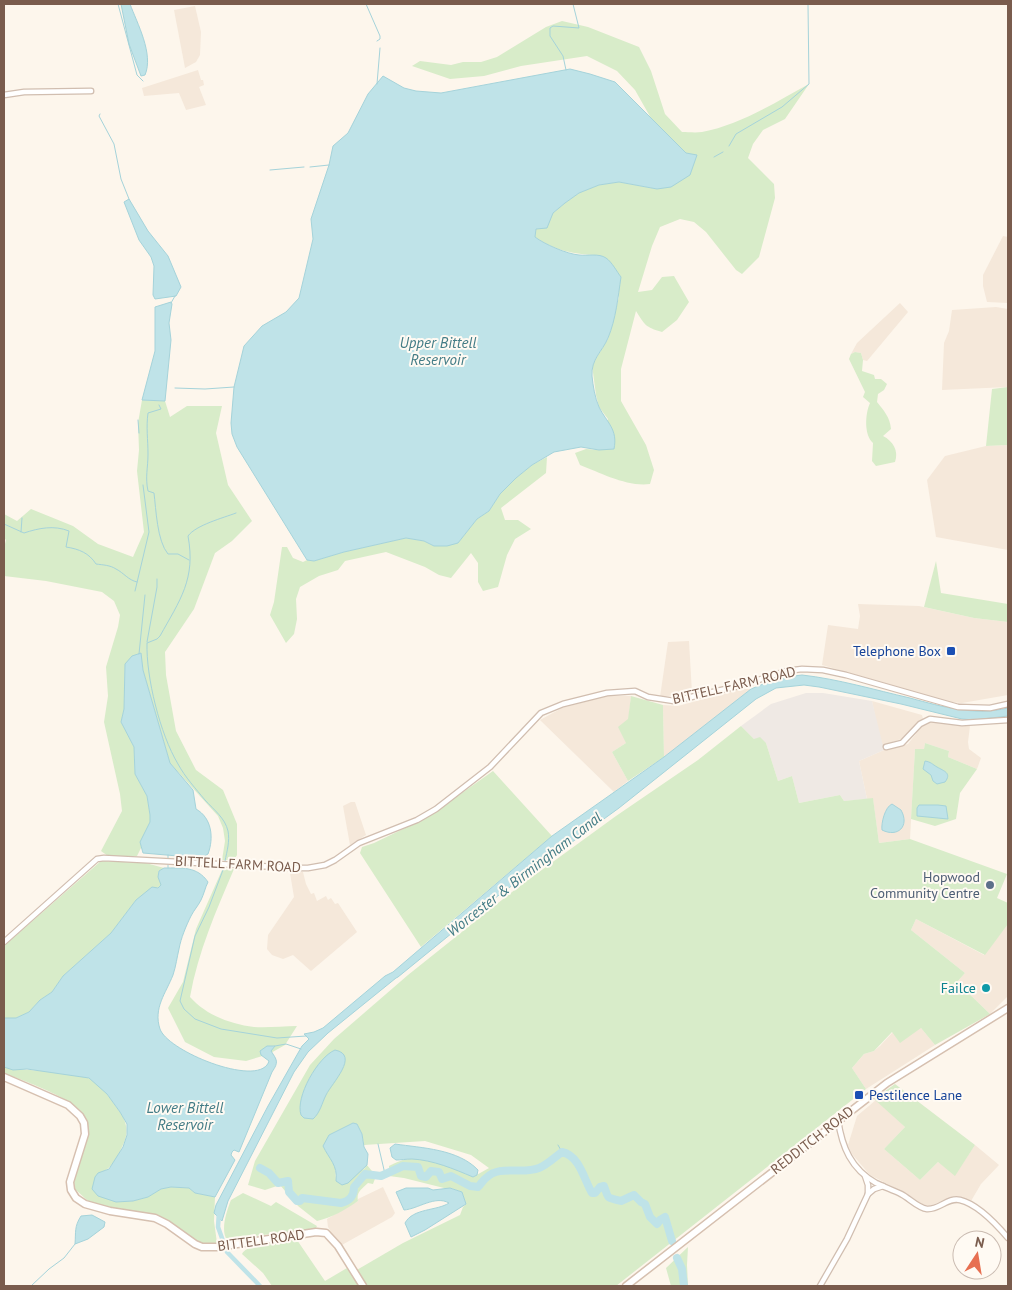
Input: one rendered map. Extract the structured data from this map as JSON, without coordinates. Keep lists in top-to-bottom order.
{
  "streets": {
    "main road": ["REDDITCH ROAD", "BITTELL ROAD"],
    "street": ["BITTELL FARM ROAD"]
  },
  "water": ["Upper Bittell Reservoir", "Worcester & Birmingham Canal", "Lower Bittell Reservoir"],
  "places": {
    "transit": ["Telephone Box", "Pestilence Lane"],
    "other": ["Hopwood Community Centre", "Failce"]
  },
  "north": "top"
}
